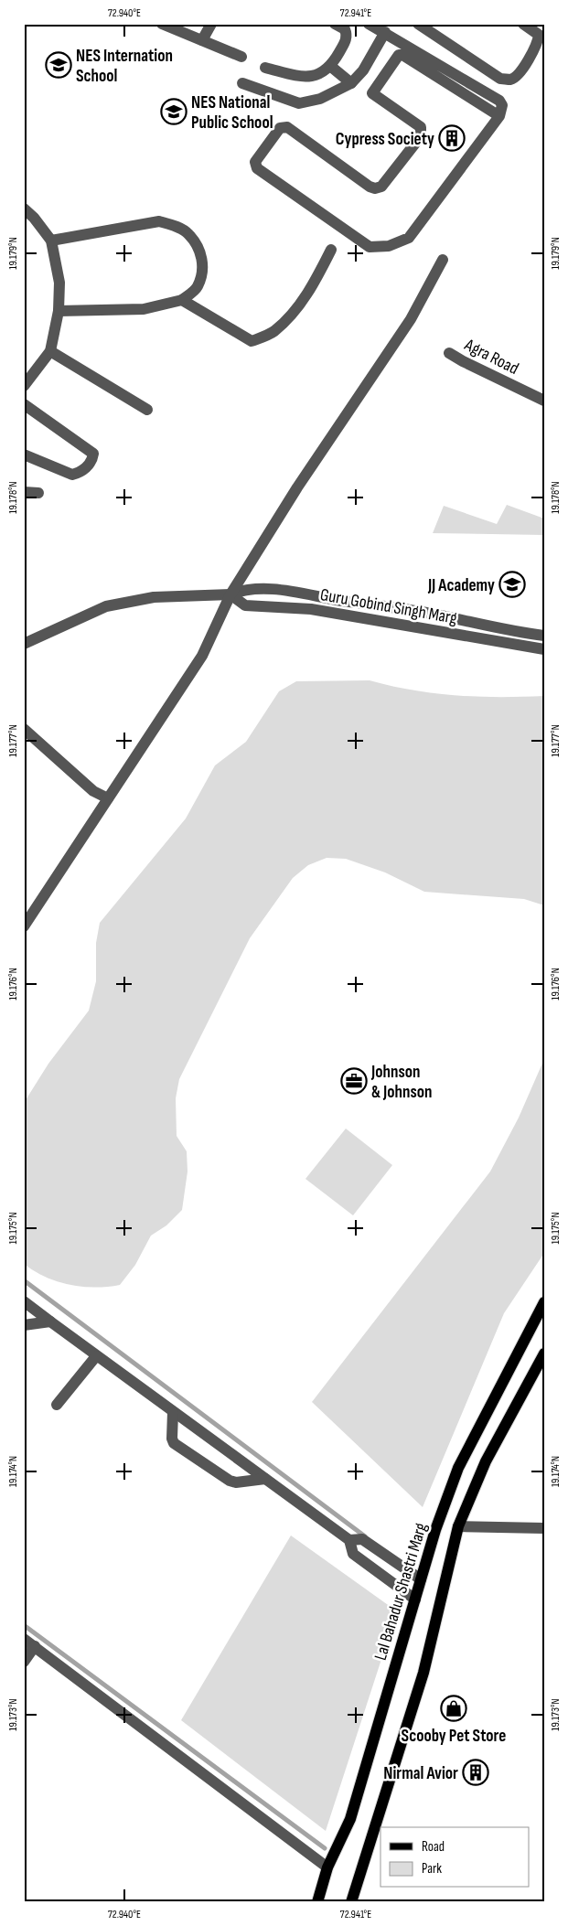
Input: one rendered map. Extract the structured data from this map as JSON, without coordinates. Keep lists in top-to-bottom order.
{
  "streets": {
    "main road": ["Lal Bahadur Shastri Marg"],
    "street": ["Agra Road", "Guru Gobind Singh Marg"]
  },
  "places": {
    "school or university": ["NES Internation School", "NES National Public School", "JJ Academy"],
    "building": ["Cypress Society", "Nirmal Avior"],
    "office": ["Johnson & Johnson"],
    "shop": ["Scooby Pet Store"]
  },
  "legend": ["Road", "Park"],
  "coordinates": [
    "72.940°E",
    "72.941°E",
    "19.179°N",
    "19.178°N",
    "19.177°N",
    "19.176°N",
    "19.175°N",
    "19.174°N",
    "19.173°N"
  ]
}
